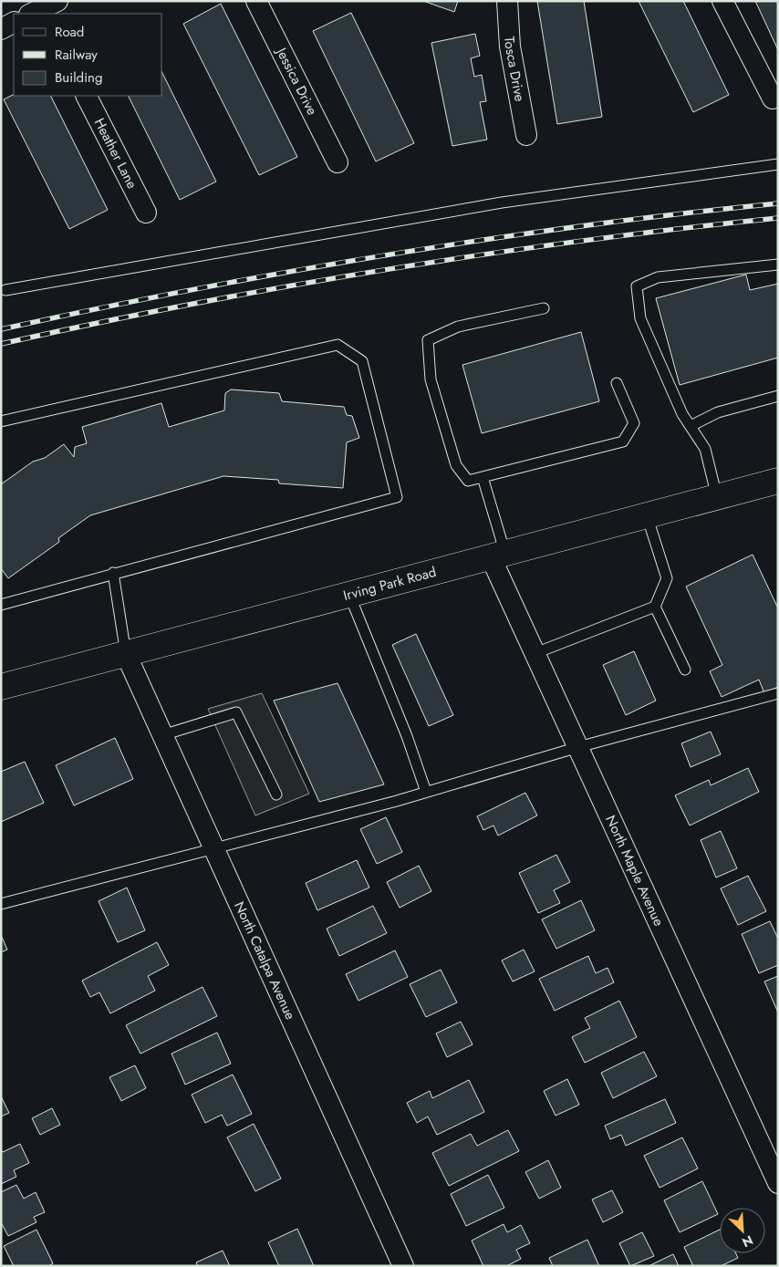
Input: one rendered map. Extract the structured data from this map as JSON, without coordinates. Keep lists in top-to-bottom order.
{
  "streets": {
    "main road": ["Irving Park Road"],
    "street": [
      "Tosca Drive",
      "Jessica Drive",
      "Heather Lane",
      "North Maple Avenue",
      "North Catalpa Avenue"
    ]
  },
  "crossings": [
    ["Irving Park Road", "North Maple Avenue"],
    ["Irving Park Road", "North Catalpa Avenue"]
  ],
  "legend": ["Road", "Railway", "Building"],
  "north": "bottom right"
}
